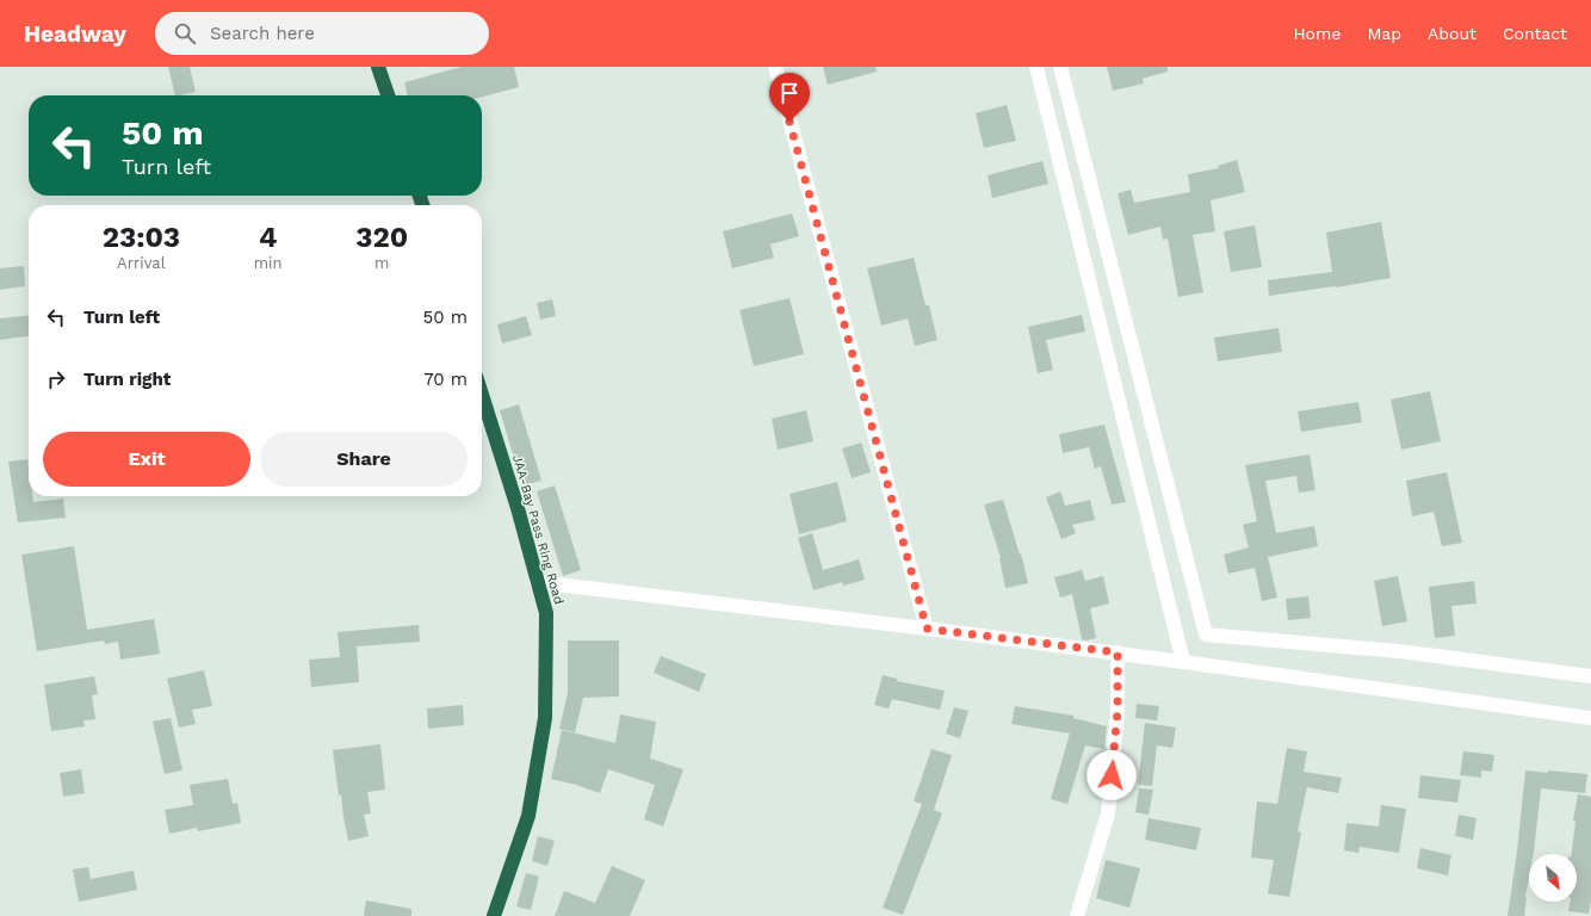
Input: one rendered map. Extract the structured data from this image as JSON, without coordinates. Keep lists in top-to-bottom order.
{
  "streets": {
    "highway": ["JAA-Bay Pass Ring Road"]
  },
  "north": "bottom right",
  "page": {
    "header": "Headway",
    "search": "Search here",
    "nav": [
      "Home",
      "Map",
      "About",
      "Contact"
    ],
    "turn": ["50 m", "Turn left"],
    "eta": [
      "23:03",
      "Arrival",
      "4",
      "min",
      "320",
      "m"
    ],
    "list": [
      {
        "name": "Turn left",
        "value": "50 m"
      },
      {
        "name": "Turn right",
        "value": "70 m"
      }
    ],
    "buttons": ["Exit", "Share"]
  }
}
